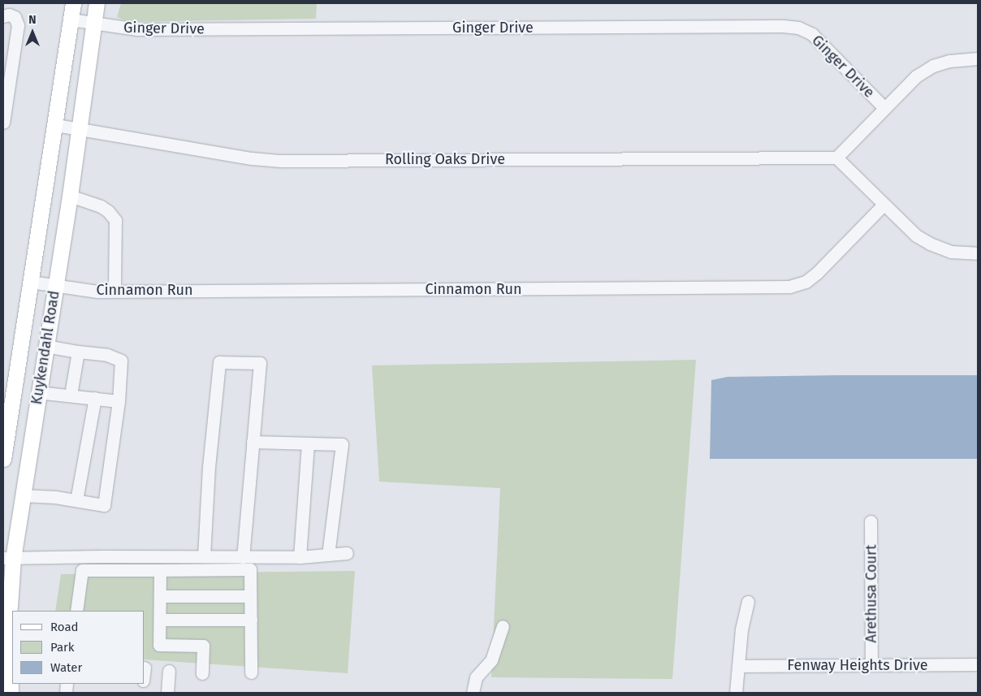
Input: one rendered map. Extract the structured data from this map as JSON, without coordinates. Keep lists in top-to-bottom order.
{
  "streets": {
    "main road": ["Kuykendahl Road"],
    "street": [
      "Ginger Drive",
      "Rolling Oaks Drive",
      "Cinnamon Run",
      "Arethusa Court",
      "Fenway Heights Drive"
    ]
  },
  "crossings": [
    ["Ginger Drive", "Kuykendahl Road"],
    ["Rolling Oaks Drive", "Kuykendahl Road"],
    ["Cinnamon Run", "Kuykendahl Road"],
    ["Arethusa Court", "Fenway Heights Drive"]
  ],
  "legend": ["Road", "Park", "Water"],
  "north": "top"
}
